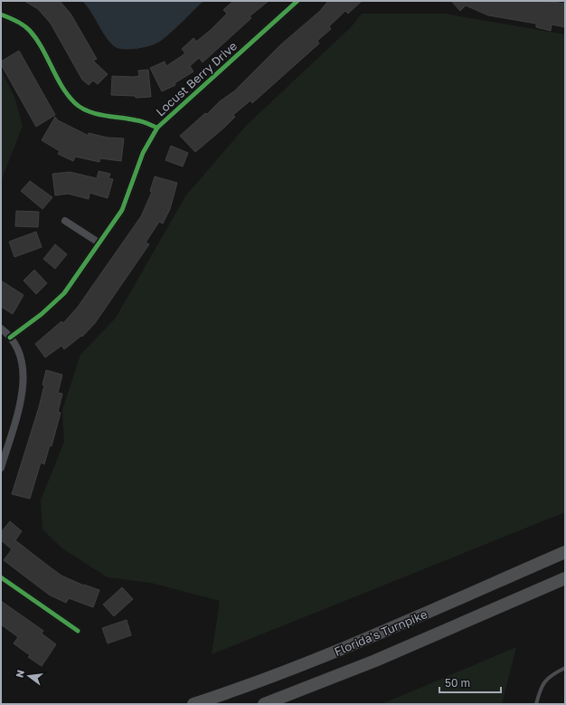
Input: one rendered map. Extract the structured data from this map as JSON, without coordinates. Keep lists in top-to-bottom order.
{
  "streets": {
    "highway": ["Florida's Turnpike"],
    "street": ["Locust Berry Drive"]
  },
  "scale_bar": "50 m",
  "north": "left"
}
